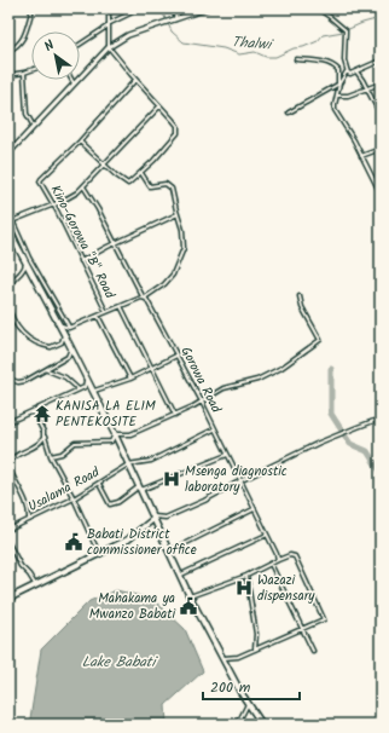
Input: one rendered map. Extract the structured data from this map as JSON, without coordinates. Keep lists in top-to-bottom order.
{
  "streets": {
    "street": ["Kino-Gorowa \"B\" Road", "Gorowa Road", "Usalama Road"]
  },
  "water": ["Thalwi", "Lake Babati"],
  "places": {
    "temple": ["KANISA LA ELIM PENTEKOSITE"],
    "hospital": ["Msenga diagnostic laboratory", "Wazazi dispensary"],
    "public building": ["Babati District commissioner office", "Mahakama ya Mwanzo Babati"]
  },
  "scale_bar": "200 m",
  "north": "top left"
}
